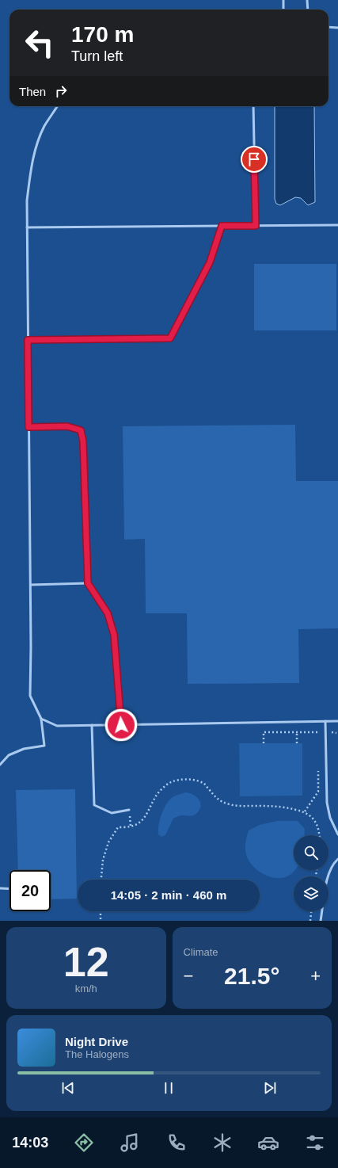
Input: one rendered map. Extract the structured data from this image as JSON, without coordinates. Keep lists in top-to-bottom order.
{
  "page": {
    "turn": ["170 m", "Turn left"],
    "then": "Then",
    "limit": "20",
    "trip": "14:05 · 2 min · 460 m",
    "tile": [
      ["12", "km/h"],
      "Climate"
    ],
    "heat": ["−", "21.5°", "+"],
    "song": ["Night Drive", "The Halogens"],
    "tabs": "14:03"
  }
}
